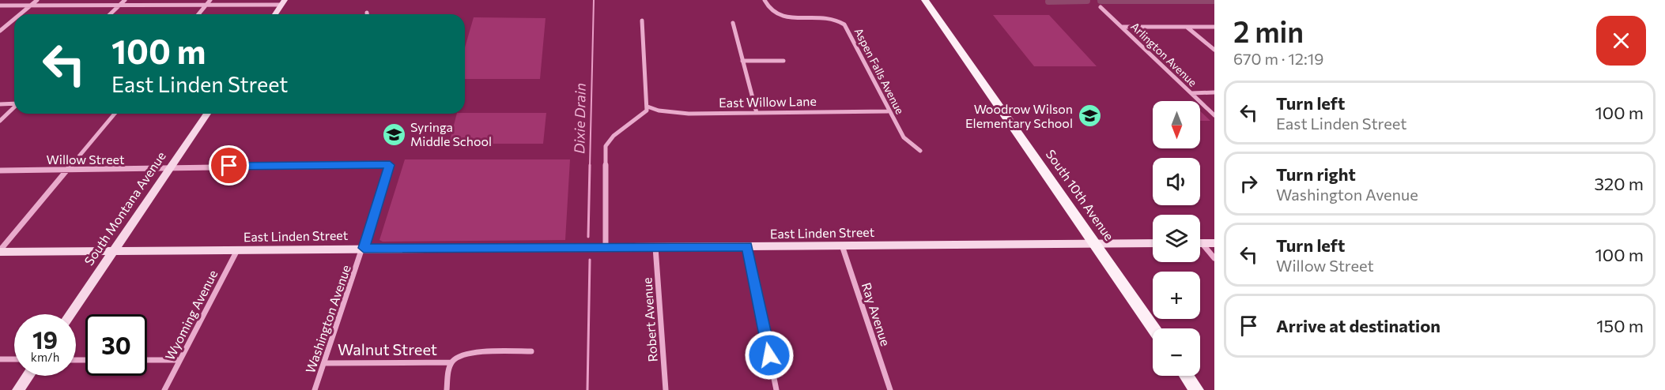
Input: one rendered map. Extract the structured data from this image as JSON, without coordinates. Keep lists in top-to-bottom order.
{
  "streets": {
    "main road": ["South 10th Avenue", "South Montana Avenue", "East Linden Street"],
    "street": [
      "Arlington Avenue",
      "Aspen Falls Avenue",
      "East Willow Lane",
      "Willow Street",
      "Ray Avenue",
      "Wyoming Avenue",
      "Washington Avenue",
      "Robert Avenue",
      "Walnut Street"
    ]
  },
  "crossings": [
    ["Aspen Falls Avenue", "East Willow Lane"],
    ["Willow Street", "South Montana Avenue"],
    ["Willow Street", "Washington Avenue"],
    ["South 10th Avenue", "East Linden Street"],
    ["South Montana Avenue", "East Linden Street"],
    ["East Linden Street", "Ray Avenue"],
    ["East Linden Street", "Wyoming Avenue"],
    ["East Linden Street", "Washington Avenue"],
    ["East Linden Street", "Robert Avenue"],
    ["Washington Avenue", "Walnut Street"]
  ],
  "water": ["Dixie Drain"],
  "places": {
    "school or university": ["Woodrow Wilson Elementary School", "Syringa Middle School"]
  },
  "north": "bottom",
  "page": {
    "heading": ["2 min", "670 m · 12:19"],
    "turn": ["100 m", "East Linden Street"],
    "list": [
      {
        "name": "Turn left",
        "note": "East Linden Street",
        "value": "100 m"
      },
      {
        "name": "Turn right",
        "note": "Washington Avenue",
        "value": "320 m"
      },
      {
        "name": "Turn left",
        "note": "Willow Street",
        "value": "100 m"
      },
      {
        "name": "Arrive at destination",
        "value": "150 m"
      }
    ],
    "map_buttons": ["+", "−"],
    "speed": "19 km/h",
    "limit": "30"
  }
}
